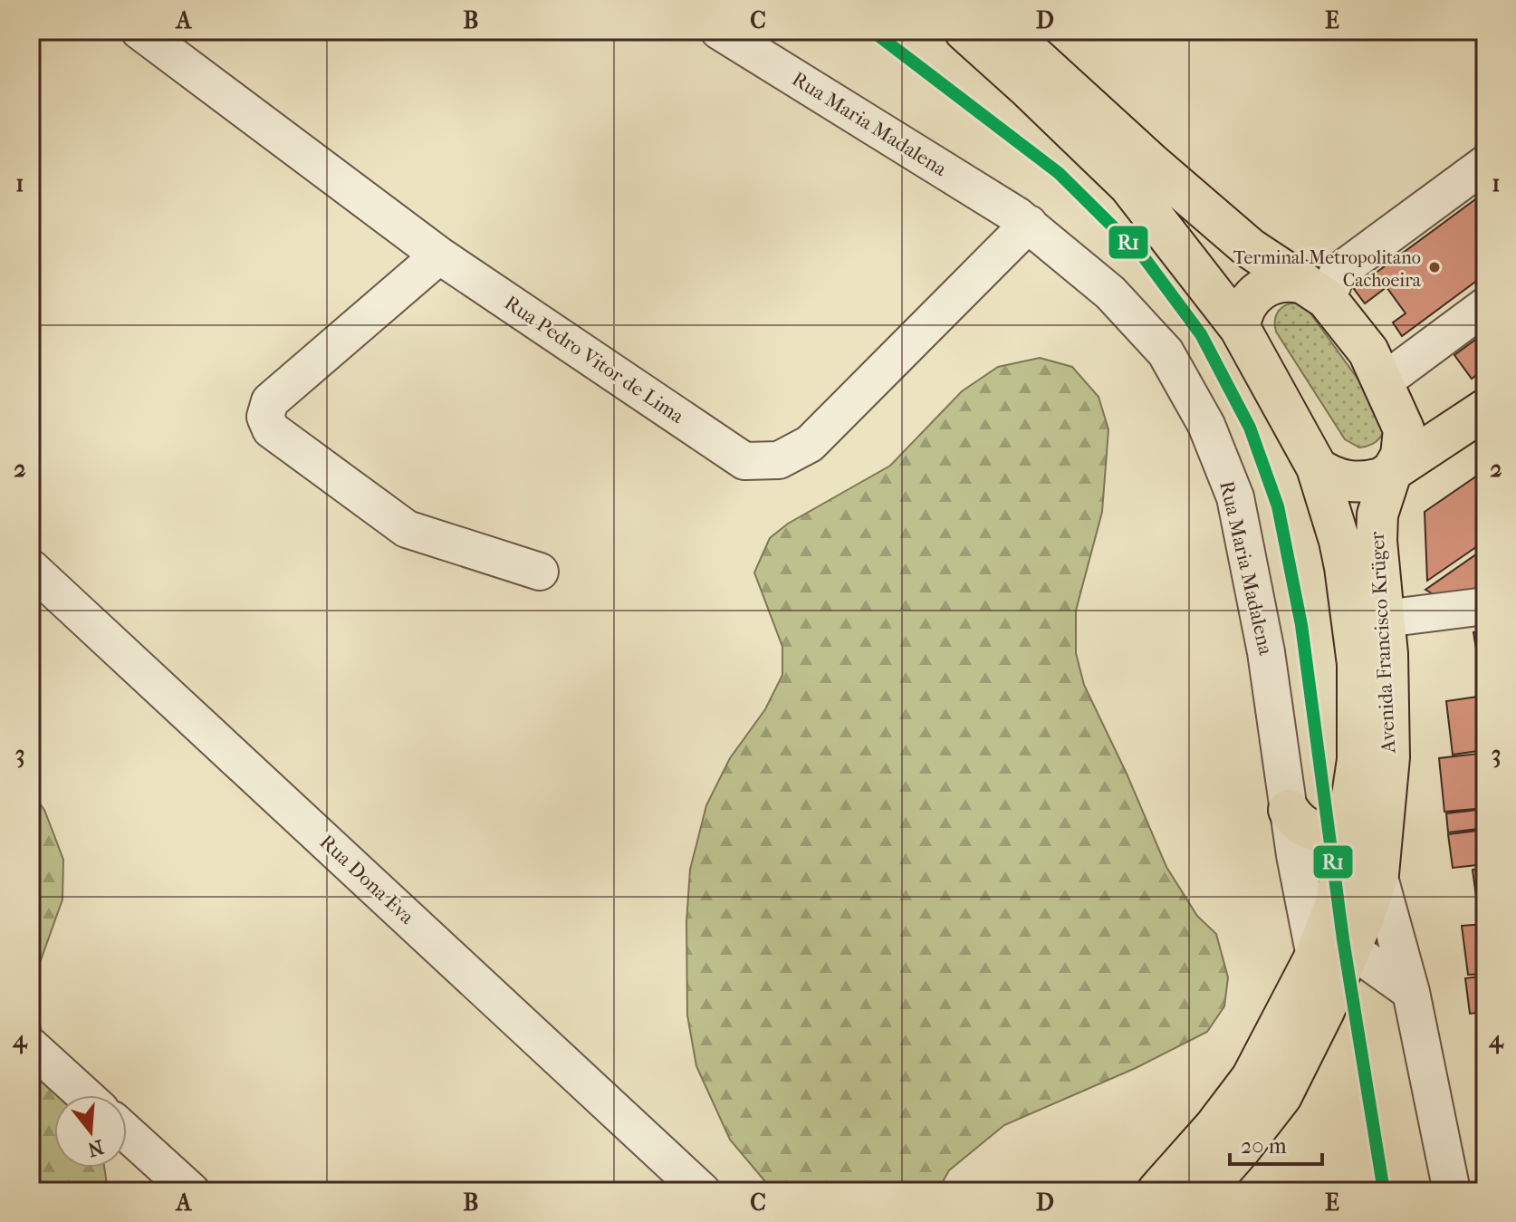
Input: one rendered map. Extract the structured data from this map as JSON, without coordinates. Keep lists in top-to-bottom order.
{
  "streets": {
    "main road": ["Avenida Francisco Krüger"],
    "street": ["Rua Maria Madalena", "Rua Pedro Vitor de Lima", "Rua Dona Eva"]
  },
  "crossings": [
    ["Rua Maria Madalena", "Rua Pedro Vitor de Lima"],
    ["Rua Maria Madalena", "Avenida Francisco Krüger"]
  ],
  "places": ["Terminal Metropolitano Cachoeira"],
  "lines": ["transit line R1"],
  "scale_bar": "20 m",
  "north": "bottom",
  "grid": {
    "columns": [
      "A",
      "B",
      "C",
      "D",
      "E"
    ],
    "rows": [
      "1",
      "2",
      "3",
      "4"
    ]
  }
}
